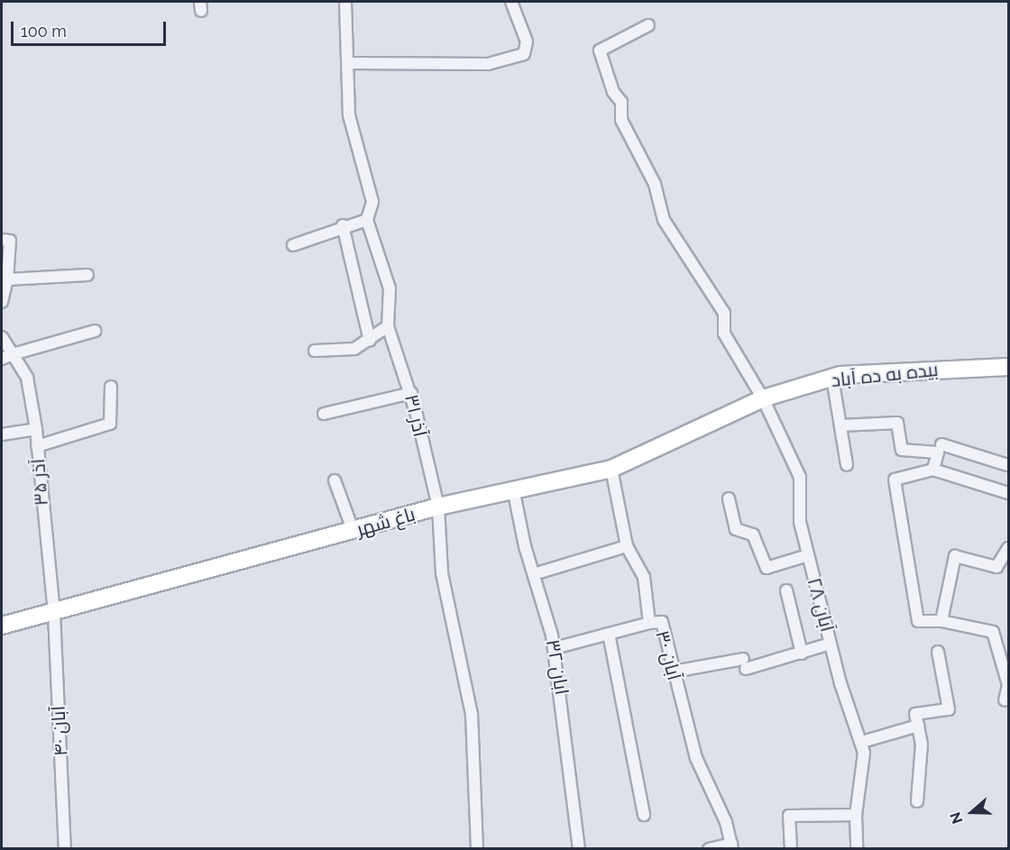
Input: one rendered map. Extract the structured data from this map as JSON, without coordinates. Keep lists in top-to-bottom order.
{
  "streets": {
    "main road": ["بیده به ده آباد", "باغ شهر"],
    "street": [
      "آذر ۳۱",
      "آذر ۳۵",
      "آبان ۲۸",
      "آبان ۳۰",
      "ابان ۳۲",
      "آبان ۴۰"
    ]
  },
  "crossings": [
    ["بیده به ده آباد", "باغ شهر"],
    ["بیده به ده آباد", "آبان ۲۸"],
    ["آذر ۳۱", "باغ شهر"],
    ["آذر ۳۵", "باغ شهر"],
    ["آذر ۳۵", "آبان ۴۰"],
    ["باغ شهر", "آبان ۲۸"],
    ["باغ شهر", "آبان ۳۰"],
    ["باغ شهر", "ابان ۳۲"],
    ["باغ شهر", "آبان ۴۰"]
  ],
  "scale_bar": "100 m",
  "north": "left"
}
